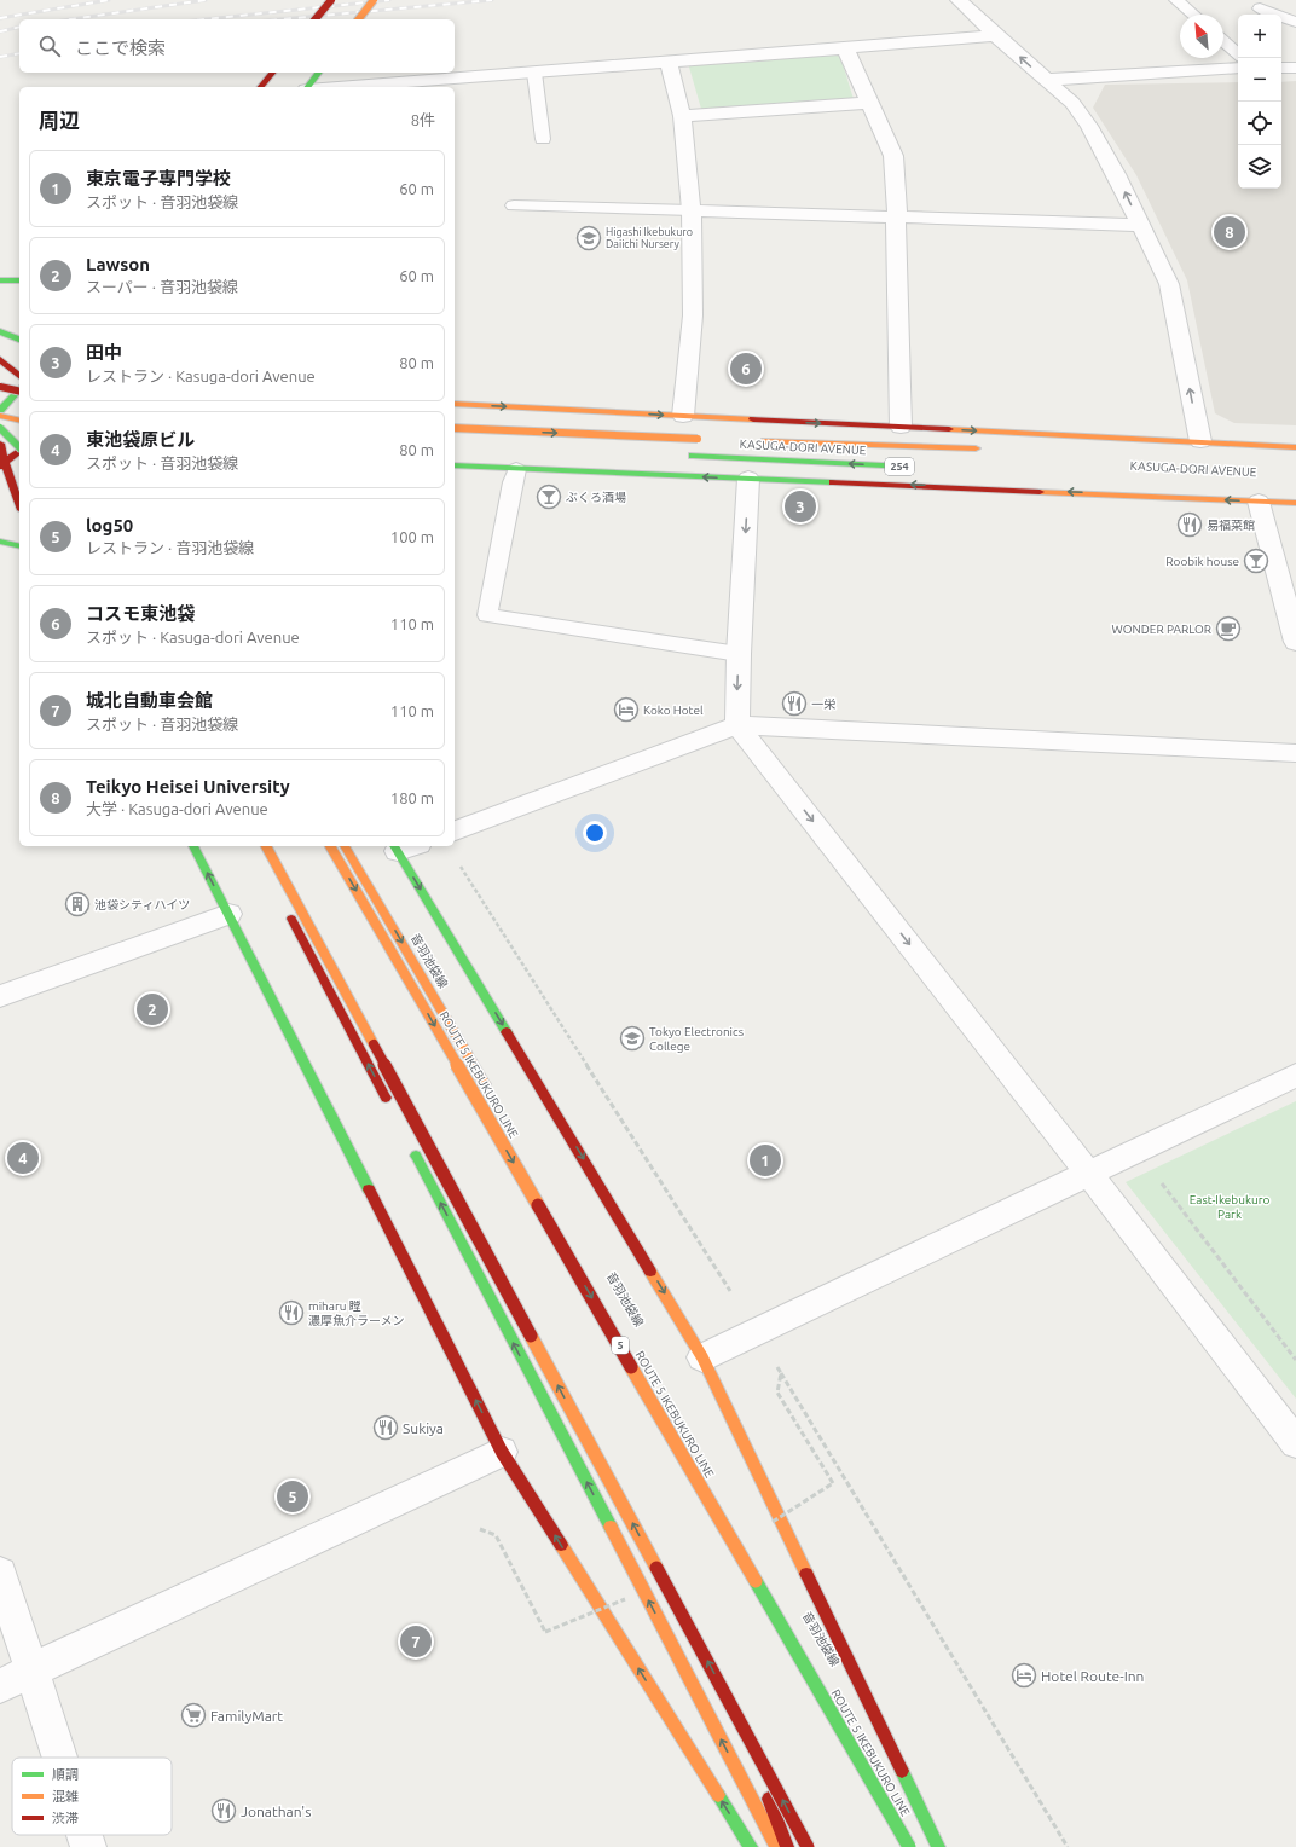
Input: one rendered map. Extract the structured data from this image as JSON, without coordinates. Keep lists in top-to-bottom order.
{
  "streets": {
    "main road": [
      "KASUGA-DORI AVENUE",
      "254",
      "音羽池袋線",
      "ROUTE 5 IKEBUKURO LINE",
      "5"
    ]
  },
  "parks": ["East-Ikebukuro Park"],
  "places": {
    "school or university": ["Higashi Ikebukuro Daiichi Nursery", "Tokyo Electronics College"],
    "bar": ["ぶくろ酒場", "Roobik house"],
    "restaurant": [
      "易福菜館",
      "一栄",
      "miharu 瞠 濃厚魚介ラーメン",
      "Sukiya",
      "Jonathan's"
    ],
    "cafe": ["WONDER PARLOR"],
    "hotel": ["Koko Hotel", "Hotel Route-Inn"],
    "building": ["池袋シティハイツ"],
    "supermarket": ["FamilyMart"]
  },
  "legend": ["順調", "混雑", "渋滞"],
  "north": "top left",
  "page": {
    "map_buttons": ["+", "−"],
    "search": "ここで検索",
    "heading": ["周辺", "8件"],
    "list": [
      {
        "mark": "1",
        "name": "東京電子専門学校",
        "note": "スポット · 音羽池袋線",
        "value": "60 m"
      },
      {
        "mark": "2",
        "name": "Lawson",
        "note": "スーパー · 音羽池袋線",
        "value": "60 m"
      },
      {
        "mark": "3",
        "name": "田中",
        "note": "レストラン · Kasuga-dori Avenue",
        "value": "80 m"
      },
      {
        "mark": "4",
        "name": "東池袋原ビル",
        "note": "スポット · 音羽池袋線",
        "value": "80 m"
      },
      {
        "mark": "5",
        "name": "log50",
        "note": "レストラン · 音羽池袋線",
        "value": "100 m"
      },
      {
        "mark": "6",
        "name": "コスモ東池袋",
        "note": "スポット · Kasuga-dori Avenue",
        "value": "110 m"
      },
      {
        "mark": "7",
        "name": "城北自動車会館",
        "note": "スポット · 音羽池袋線",
        "value": "110 m"
      },
      {
        "mark": "8",
        "name": "Teikyo Heisei University",
        "note": "大学 · Kasuga-dori Avenue",
        "value": "180 m"
      }
    ],
    "pins": [
      "8",
      "6",
      "3",
      "2",
      "4",
      "1",
      "5",
      "7"
    ]
  }
}
